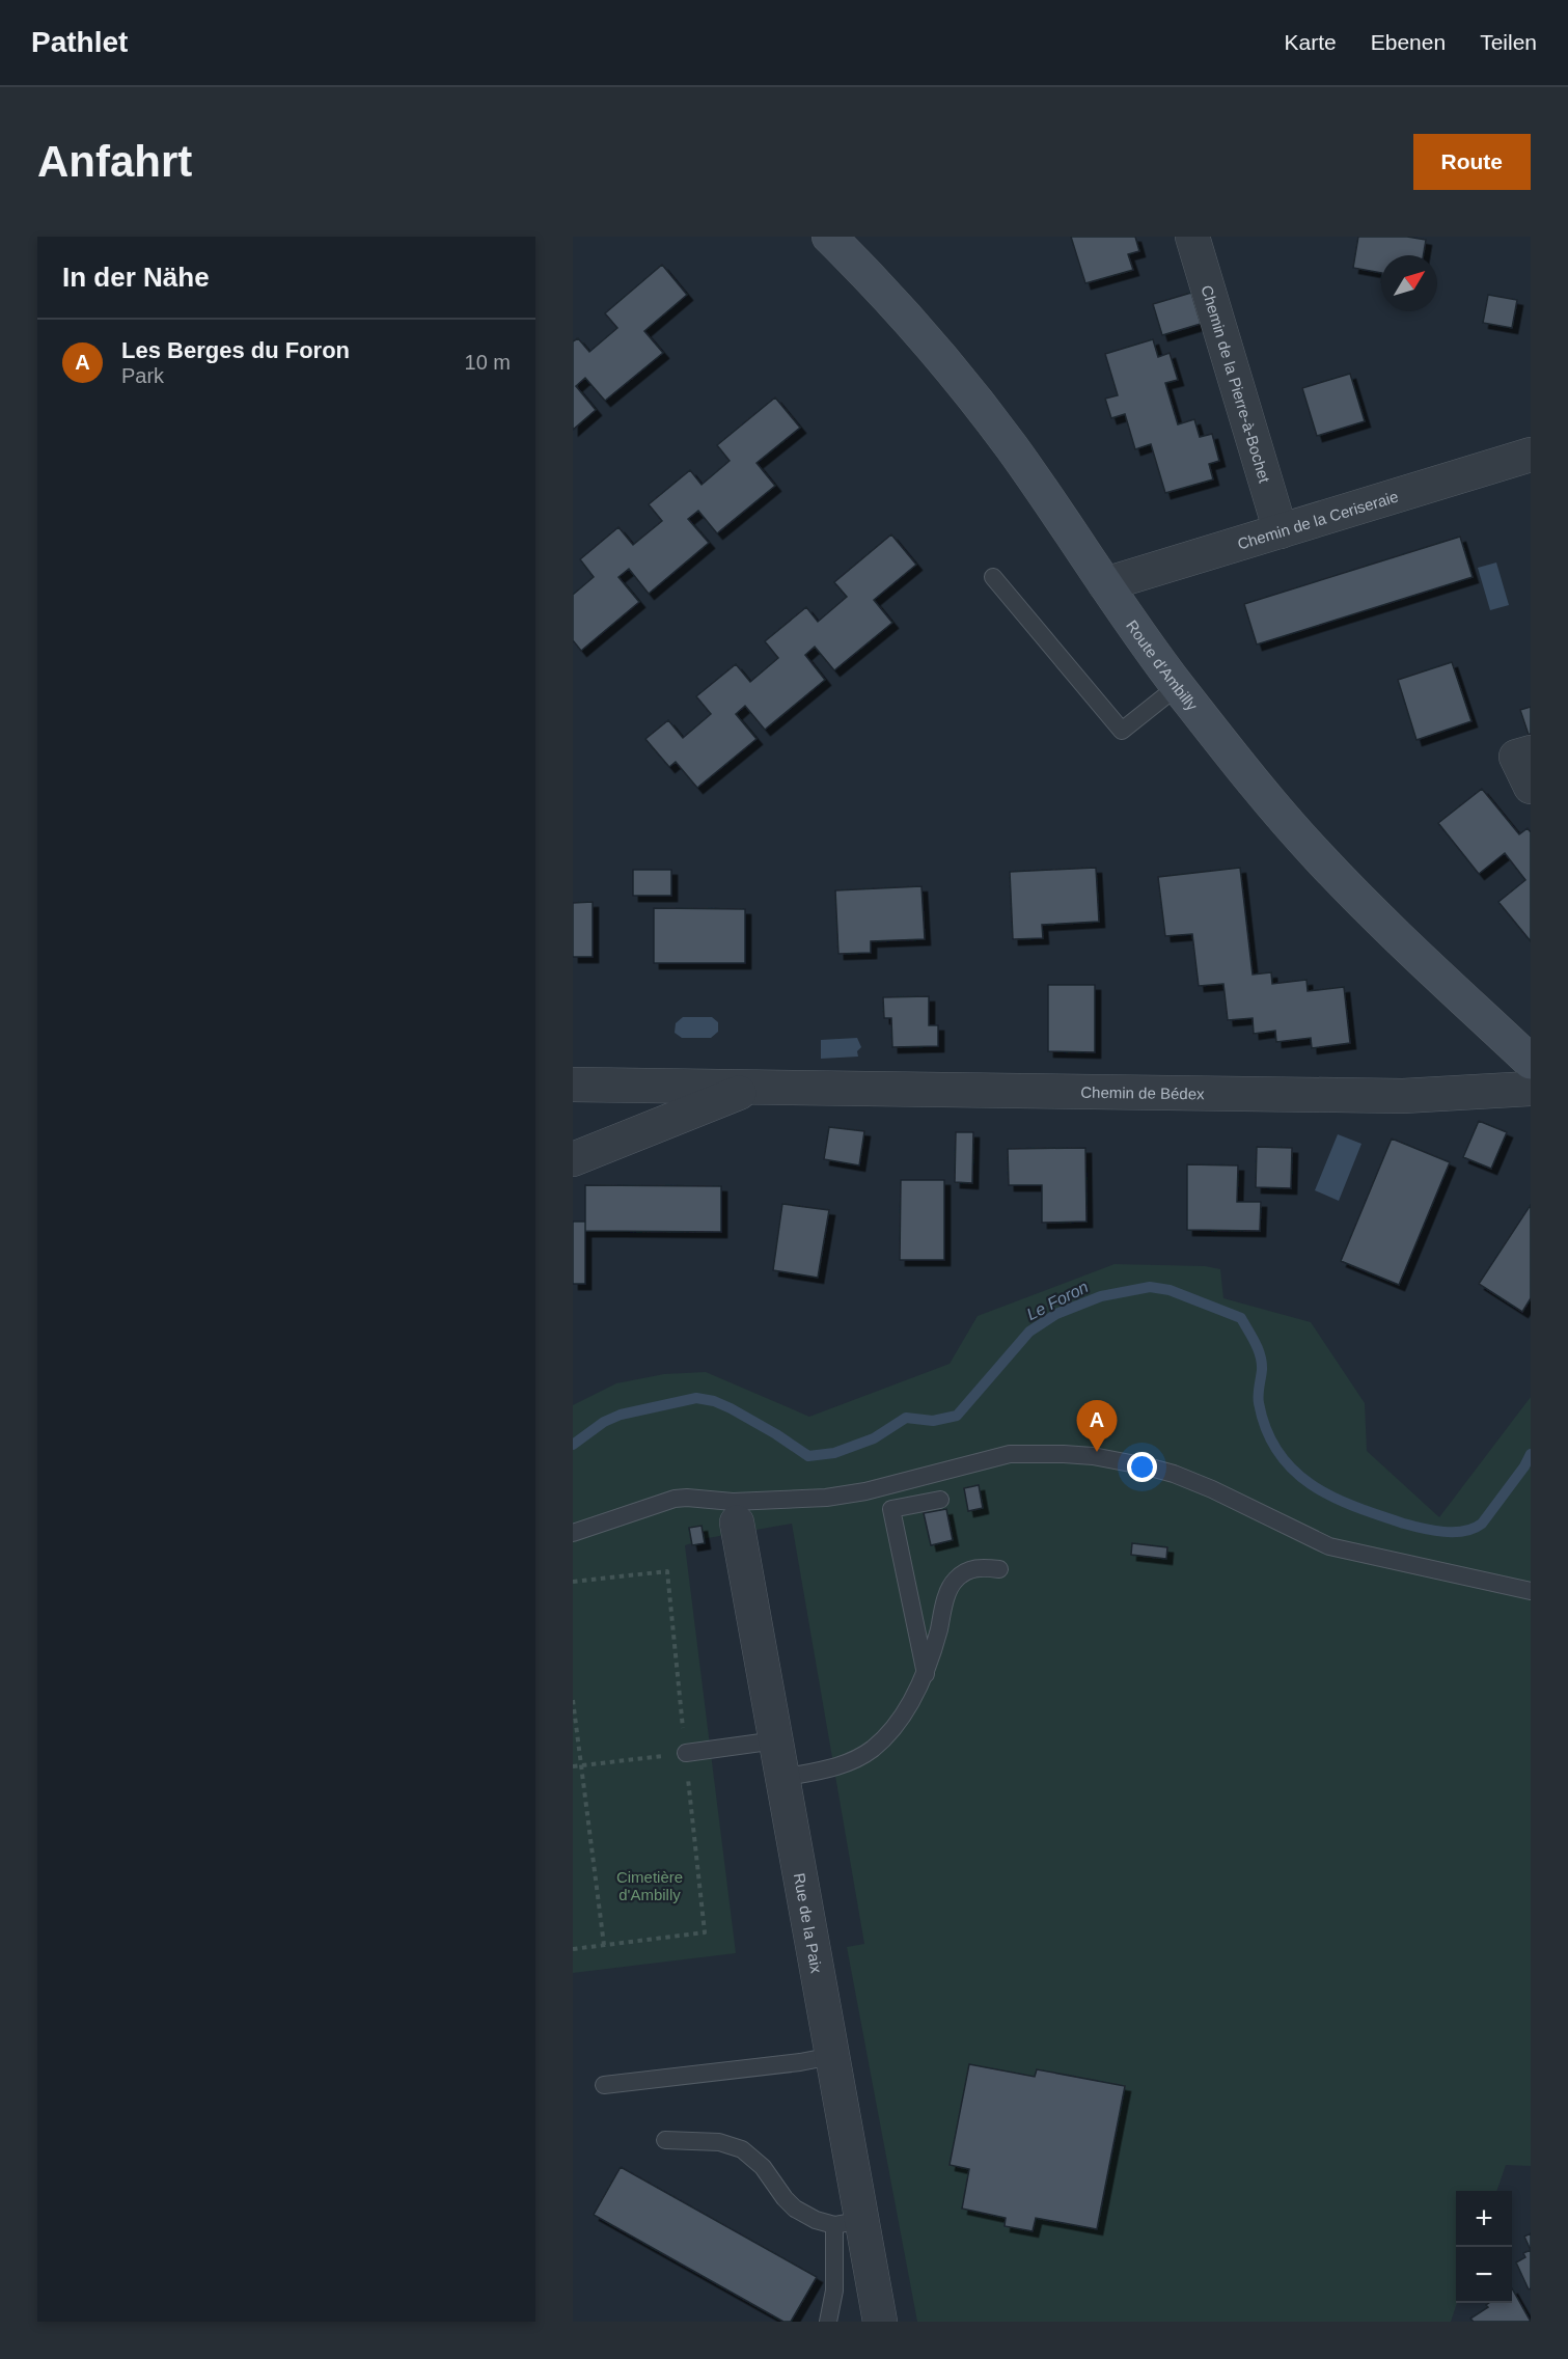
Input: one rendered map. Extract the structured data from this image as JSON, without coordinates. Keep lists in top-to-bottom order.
{
  "streets": {
    "street": [
      "Chemin de la Pierre-à-Bochet",
      "Chemin de la Ceriseraie",
      "Route d'Ambilly",
      "Chemin de Bédex",
      "Rue de la Paix"
    ]
  },
  "crossings": [
    ["Chemin de la Pierre-à-Bochet", "Chemin de la Ceriseraie"],
    ["Chemin de la Ceriseraie", "Route d'Ambilly"]
  ],
  "water": ["Le Foron"],
  "parks": ["Cimetière d'Ambilly"],
  "north": "top right",
  "page": {
    "header": "Pathlet",
    "nav": ["Karte", "Ebenen", "Teilen"],
    "buttons": "Route",
    "title": "Anfahrt",
    "heading": "In der Nähe",
    "list": [
      {
        "mark": "A",
        "name": "Les Berges du Foron",
        "note": "Park",
        "value": "10 m"
      }
    ],
    "pins": "A",
    "map_buttons": ["+", "−"]
  }
}
